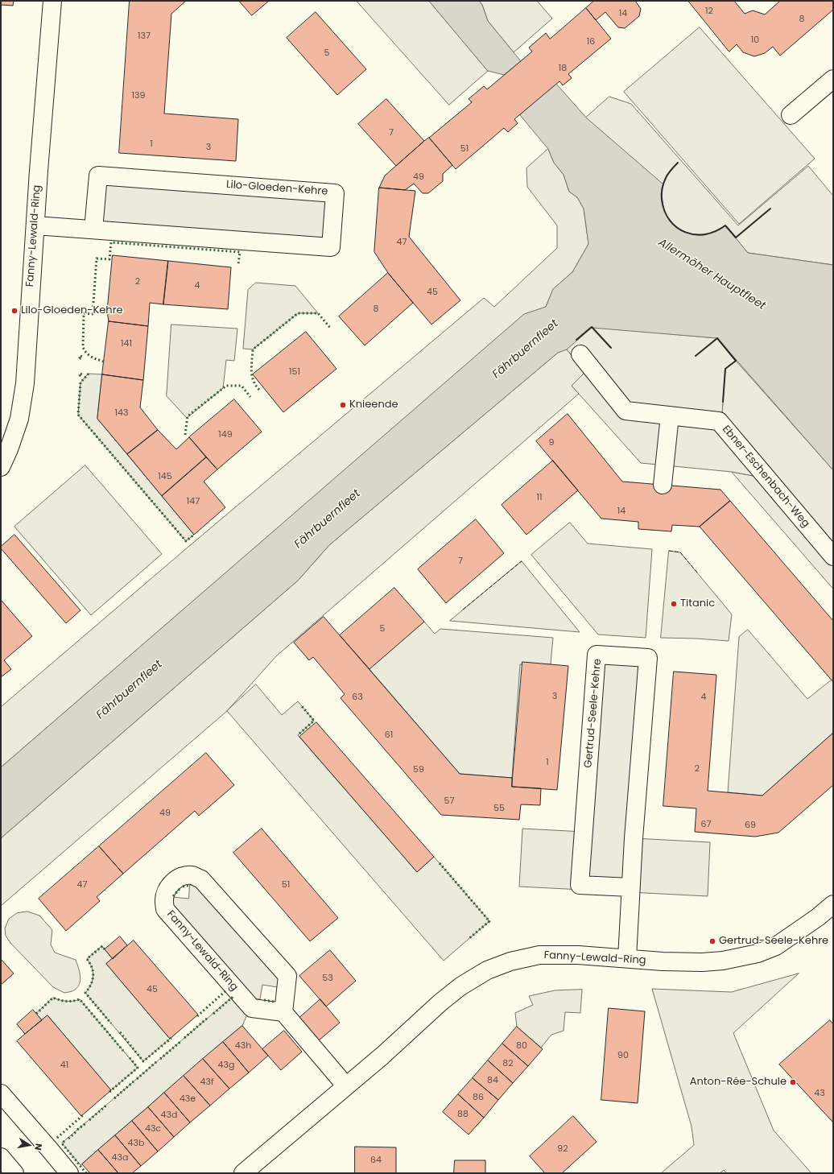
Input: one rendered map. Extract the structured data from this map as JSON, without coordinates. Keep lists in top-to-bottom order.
{
  "streets": {
    "street": [
      "Lilo-Gloeden-Kehre",
      "Fanny-Lewald-Ring",
      "Ebner-Eschenbach-Weg",
      "Gertrud-Seele-Kehre"
    ]
  },
  "crossings": [
    ["Lilo-Gloeden-Kehre", "Fanny-Lewald-Ring"],
    ["Fanny-Lewald-Ring", "Gertrud-Seele-Kehre"]
  ],
  "water": ["Allermöher Hauptfleet", "Fährbuernfleet"],
  "places": [
    "Lilo-Gloeden-Kehre",
    "Knieende",
    "Titanic",
    "Gertrud-Seele-Kehre",
    "Anton-Rée-Schule"
  ],
  "house_numbers": [
    "12",
    "14",
    "8",
    "137",
    "10",
    "16",
    "5",
    "18",
    "139",
    "7",
    "1",
    "3",
    "51",
    "49",
    "47",
    "2",
    "4",
    "45",
    "8",
    "141",
    "151",
    "143",
    "149",
    "9",
    "145",
    "11",
    "147",
    "14",
    "7",
    "5",
    "3",
    "63",
    "4",
    "61",
    "1",
    "2",
    "59",
    "57",
    "55",
    "49",
    "67",
    "69",
    "47",
    "51",
    "53",
    "45",
    "43h",
    "80",
    "90",
    "82",
    "41",
    "43g",
    "84",
    "43f",
    "43",
    "86",
    "43e",
    "88",
    "43d",
    "43c",
    "43b",
    "92",
    "43a",
    "64"
  ],
  "north": "right"
}
